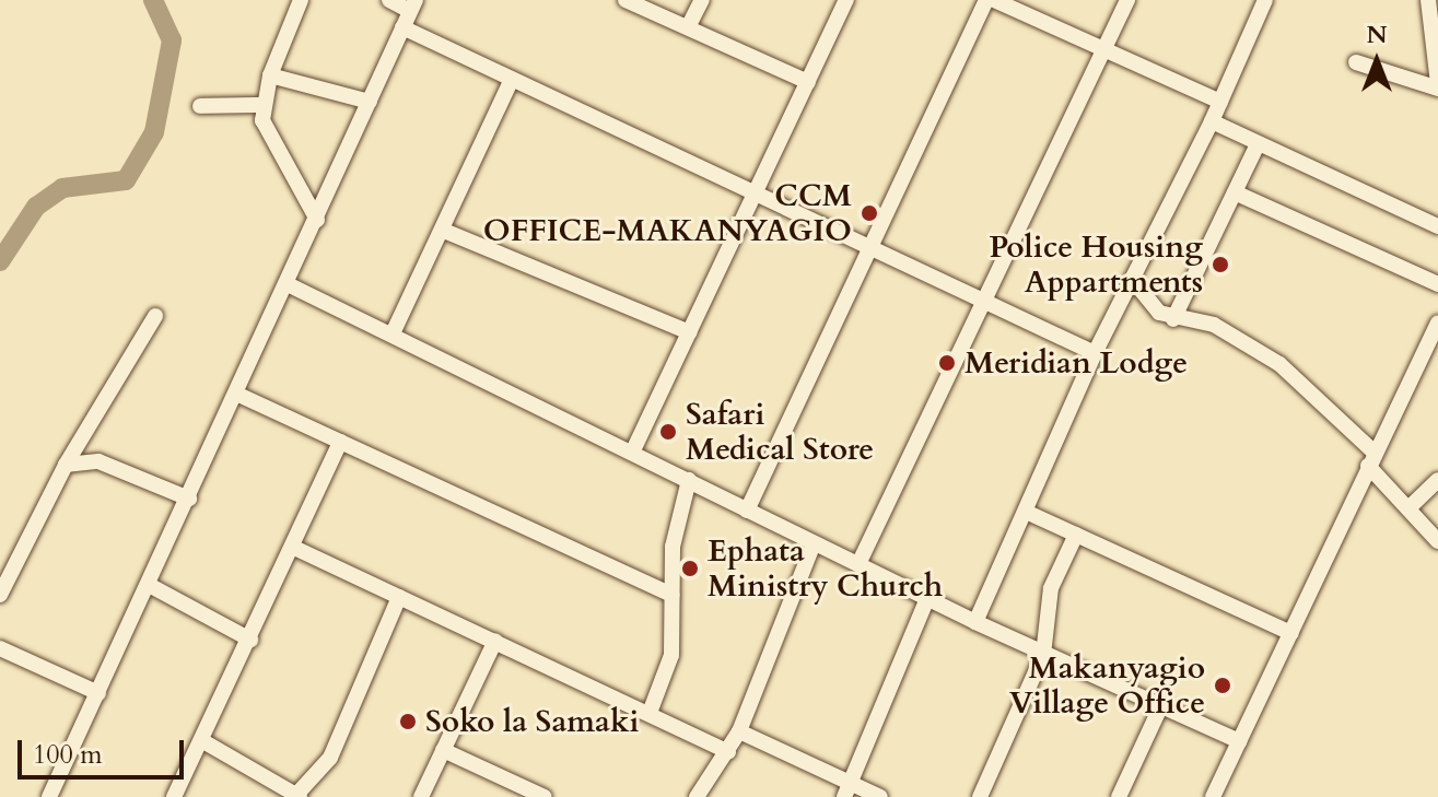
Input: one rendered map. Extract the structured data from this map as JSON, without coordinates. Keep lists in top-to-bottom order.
{
  "places": [
    "CCM OFFICE-MAKANYAGIO",
    "Police Housing Appartments",
    "Meridian Lodge",
    "Safari Medical Store",
    "Ephata Ministry Church",
    "Makanyagio Village Office",
    "Soko la Samaki"
  ],
  "scale_bar": "100 m",
  "north": "top"
}
